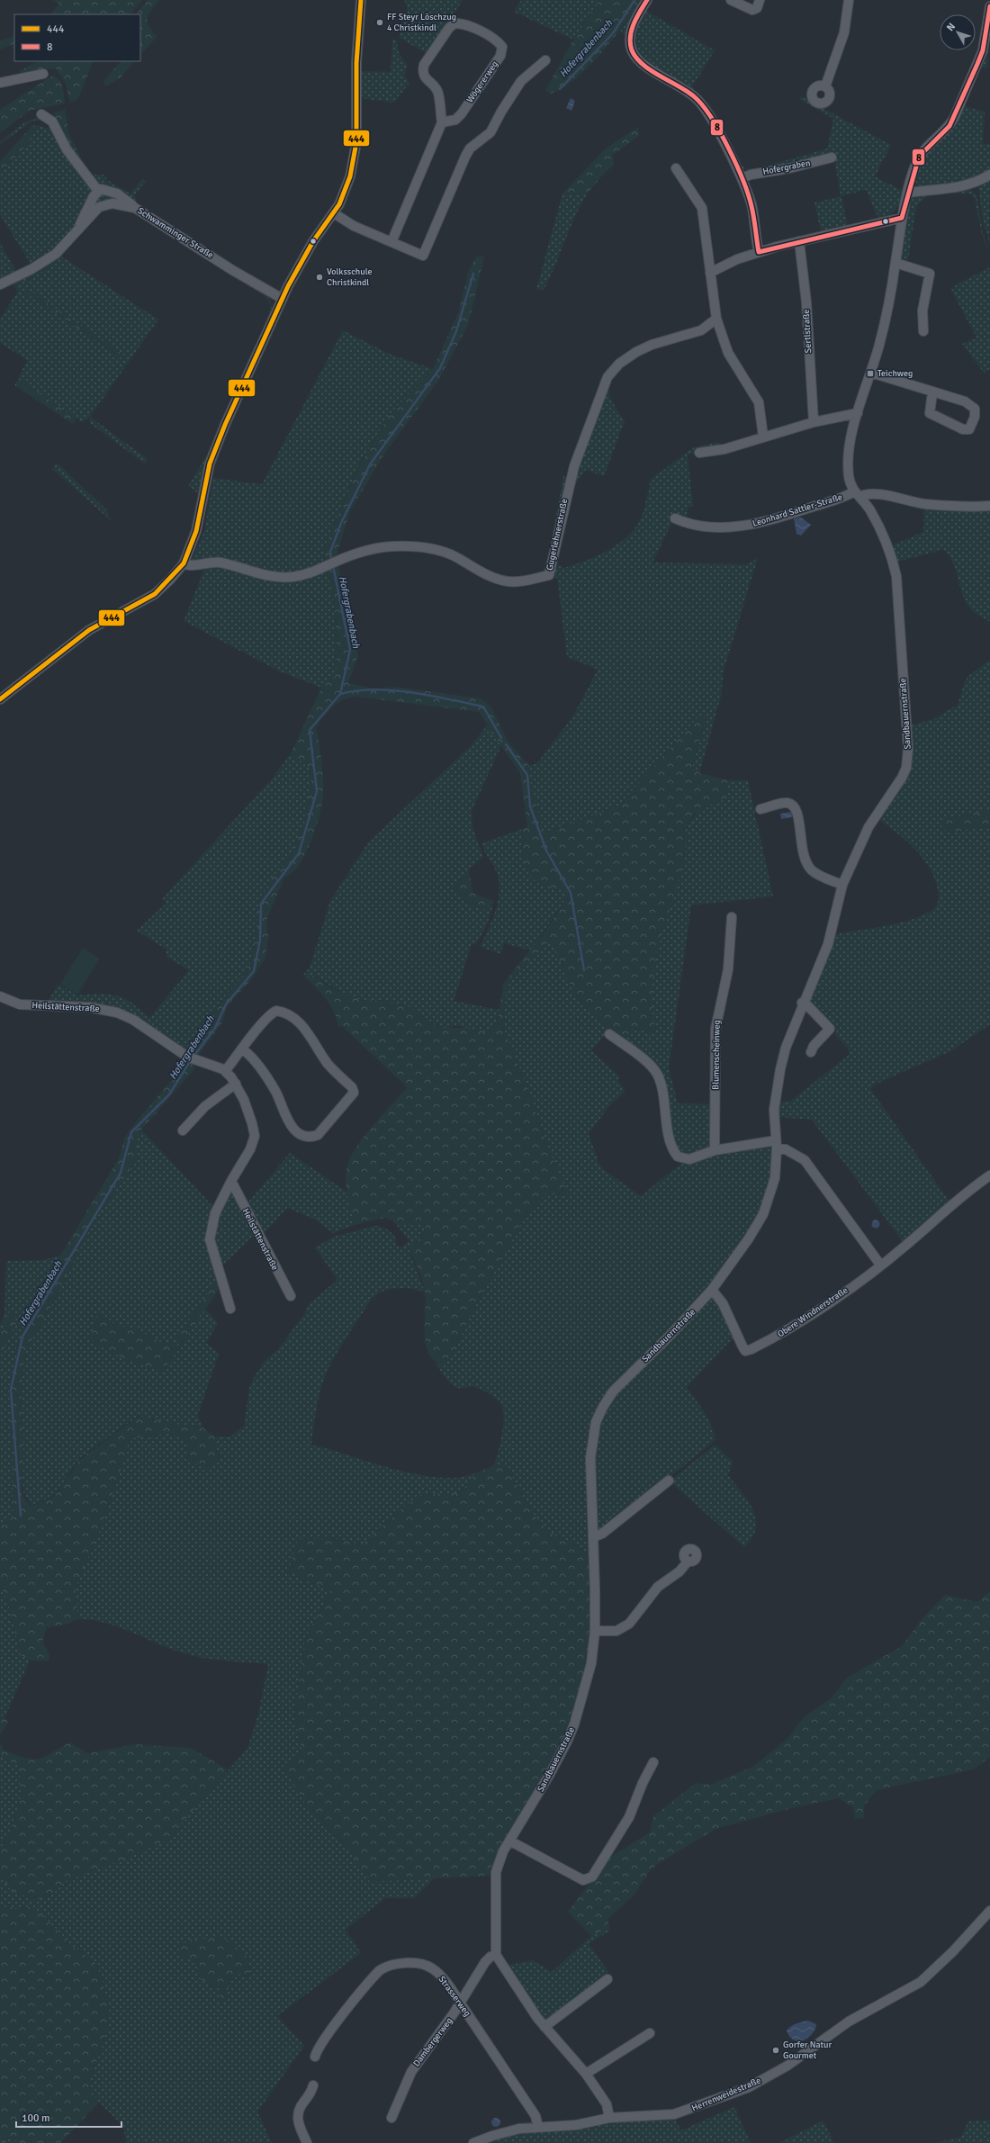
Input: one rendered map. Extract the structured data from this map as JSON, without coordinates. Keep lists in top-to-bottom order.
{
  "streets": {
    "street": [
      "Wögererweg",
      "Hofergraben",
      "Schwamminger Straße",
      "Sertlstraße",
      "Leonhard Sattler-Straße",
      "Gugerlehnerstraße",
      "Sandbauernstraße",
      "Heilstättenstraße",
      "Blumenscheinweg",
      "Obere Windnerstraße",
      "Strasserweg",
      "Dambergerweg",
      "Herrenweidestraße"
    ]
  },
  "crossings": [
    ["Leonhard Sattler-Straße", "Sandbauernstraße"],
    ["Sandbauernstraße", "Obere Windnerstraße"],
    ["Sandbauernstraße", "Dambergerweg"],
    ["Strasserweg", "Dambergerweg"],
    ["Strasserweg", "Herrenweidestraße"]
  ],
  "water": ["Hofergrabenbach"],
  "places": {
    "other": ["FF Steyr Löschzug 4 Christkindl", "Volksschule Christkindl", "Gorfer Natur Gourmet"],
    "transit": ["Teichweg"]
  },
  "lines": ["transit line 444", "transit line 8"],
  "legend": ["444", "8"],
  "scale_bar": "100 m",
  "north": "top left"
}
